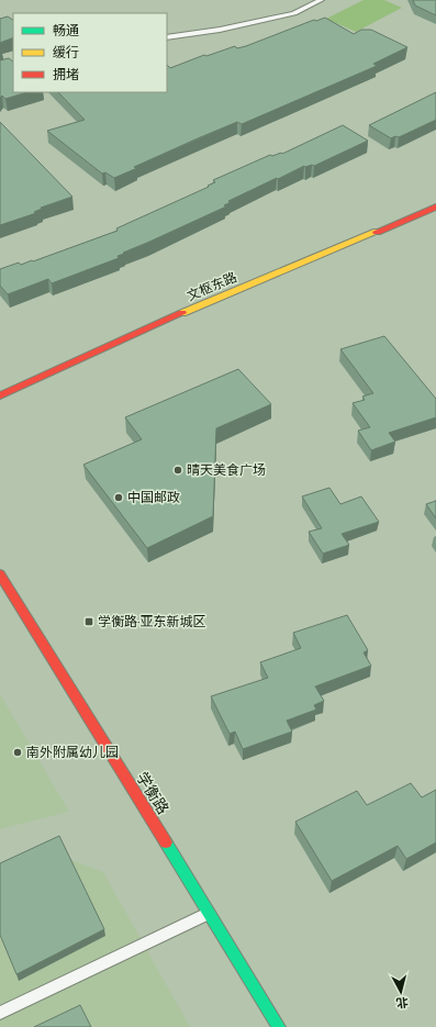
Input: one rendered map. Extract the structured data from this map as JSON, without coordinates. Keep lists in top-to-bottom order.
{
  "streets": {
    "street": ["文枢东路", "学衡路"]
  },
  "places": {
    "other": ["晴天美食广场", "中国邮政", "南外附属幼儿园"],
    "transit": ["学衡路·亚东新城区"]
  },
  "legend": ["畅通", "缓行", "拥堵"],
  "north": "bottom"
}
